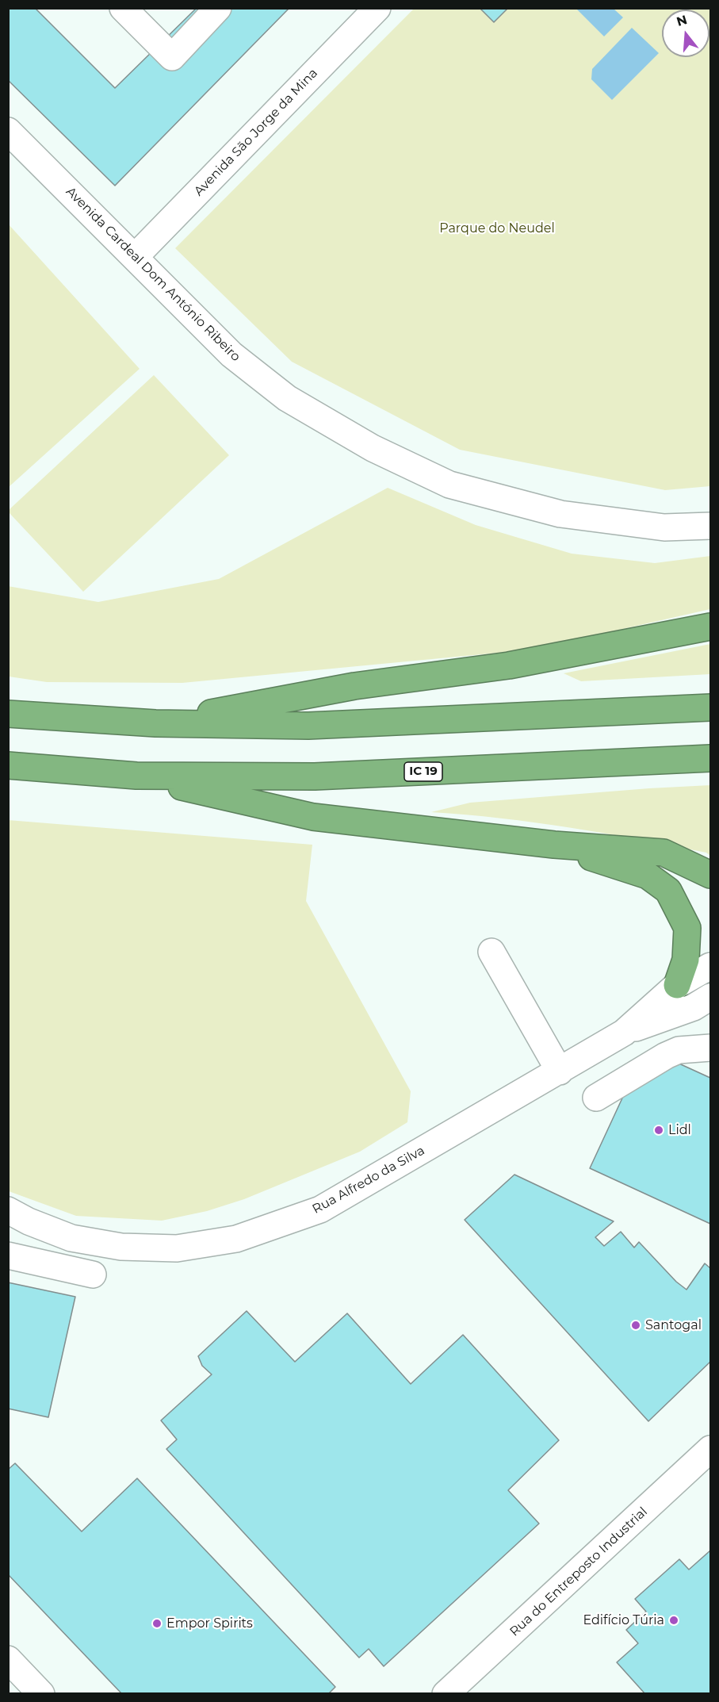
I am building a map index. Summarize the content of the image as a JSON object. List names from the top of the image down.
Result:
{
  "streets": {
    "highway": ["IC 19"],
    "street": [
      "Avenida São Jorge da Mina",
      "Avenida Cardeal Dom António Ribeiro",
      "Rua Alfredo da Silva",
      "Rua do Entreposto Industrial"
    ]
  },
  "crossings": [
    ["Avenida São Jorge da Mina", "Avenida Cardeal Dom António Ribeiro"]
  ],
  "parks": ["Parque do Neudel"],
  "places": [
    "Lidl",
    "Santogal",
    "Edifício Túria",
    "Empor Spirits"
  ],
  "north": "top"
}
